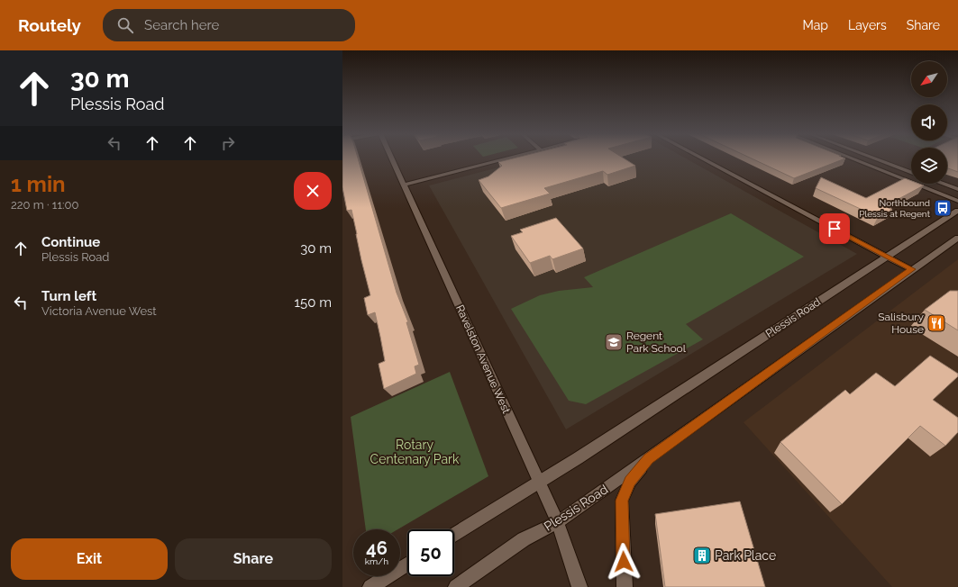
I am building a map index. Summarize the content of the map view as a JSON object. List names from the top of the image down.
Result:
{
  "streets": {
    "main road": ["Plessis Road", "Ravelston Avenue West"]
  },
  "crossings": [
    ["Plessis Road", "Ravelston Avenue West"]
  ],
  "parks": ["Rotary Centenary Park"],
  "places": {
    "bus stop": ["Northbound Plessis at Regent"],
    "restaurant": ["Salisbury House"],
    "school or university": ["Regent Park School"],
    "building": ["Park Place"]
  },
  "north": "bottom left",
  "page": {
    "header": "Routely",
    "search": "Search here",
    "nav": ["Map", "Layers", "Share"],
    "turn": ["30 m", "Plessis Road"],
    "heading": ["1 min", "220 m · 11:00"],
    "list": [
      {
        "name": "Continue",
        "note": "Plessis Road",
        "value": "30 m"
      },
      {
        "name": "Turn left",
        "note": "Victoria Avenue West",
        "value": "150 m"
      }
    ],
    "speed": "46 km/h",
    "limit": "50",
    "buttons": ["Exit", "Share"]
  }
}
